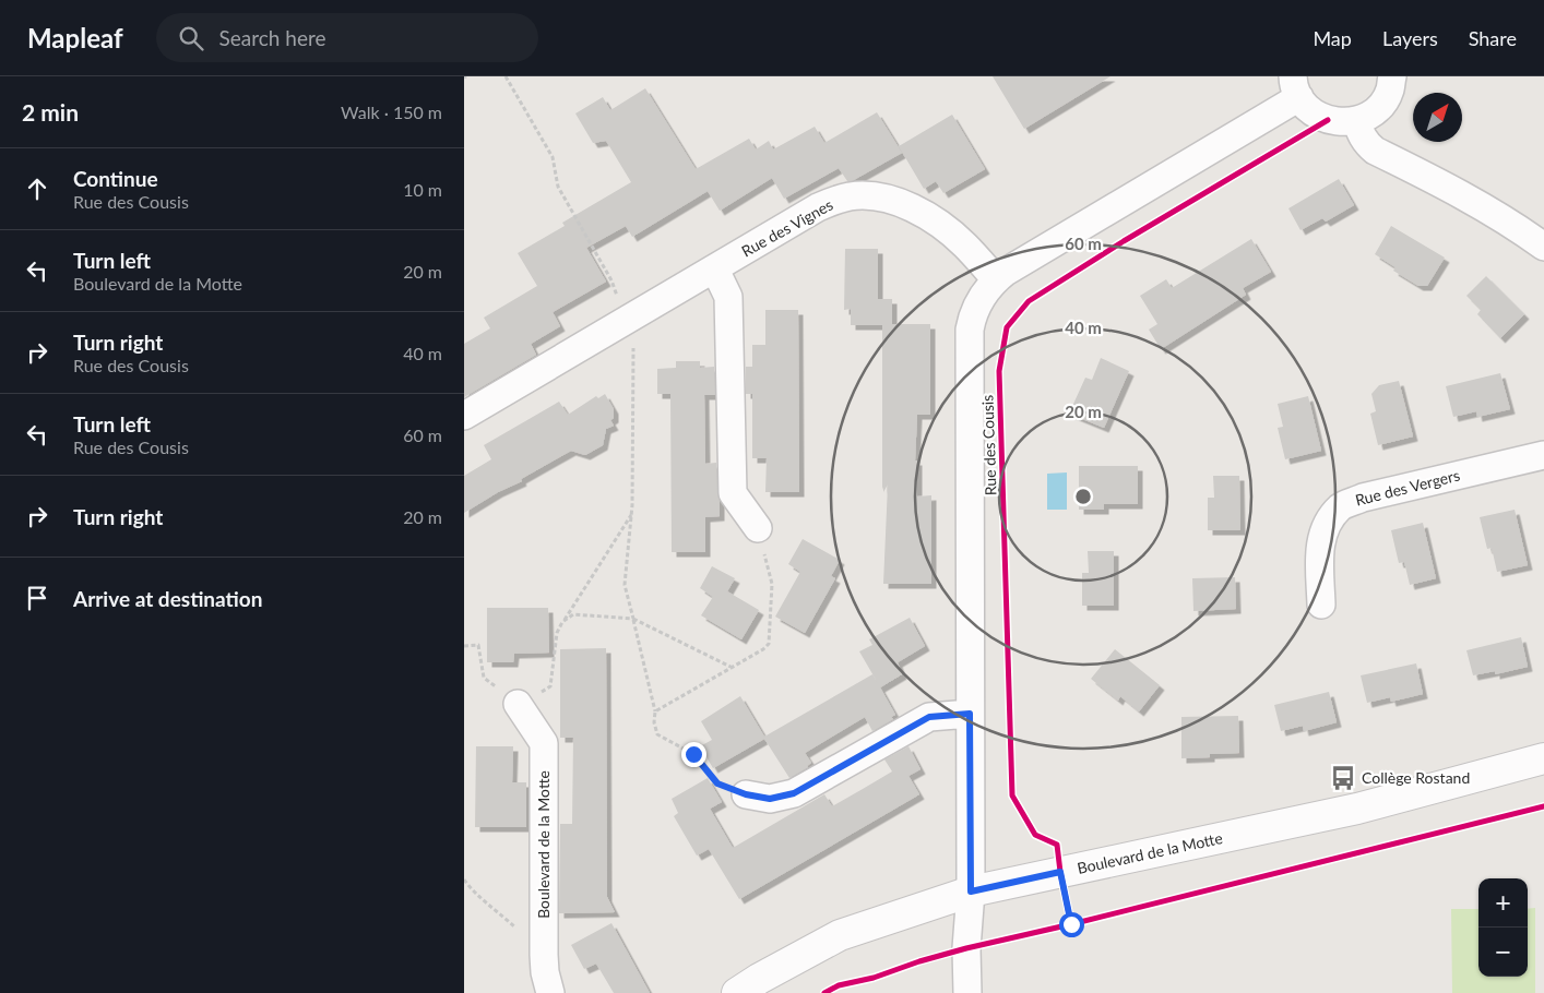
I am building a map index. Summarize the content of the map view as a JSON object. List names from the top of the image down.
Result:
{
  "streets": {
    "street": [
      "Rue des Vignes",
      "Rue des Cousis",
      "Rue des Vergers",
      "Boulevard de la Motte"
    ]
  },
  "crossings": [
    ["Rue des Vignes", "Rue des Cousis"],
    ["Rue des Cousis", "Boulevard de la Motte"]
  ],
  "places": {
    "bus stop": ["Collège Rostand"]
  },
  "north": "top right",
  "page": {
    "header": "Mapleaf",
    "search": "Search here",
    "nav": ["Map", "Layers", "Share"],
    "heading": ["2 min", "Walk · 150 m"],
    "list": [
      ["Continue", "Rue des Cousis", "10 m"],
      ["Turn left", "Boulevard de la Motte", "20 m"],
      ["Turn right", "Rue des Cousis", "40 m"],
      ["Turn left", "Rue des Cousis", "60 m"],
      ["Turn right", "20 m"],
      "Arrive at destination"
    ],
    "map_buttons": ["+", "−"]
  },
  "rings": ["60 m", "40 m", "20 m"]
}
